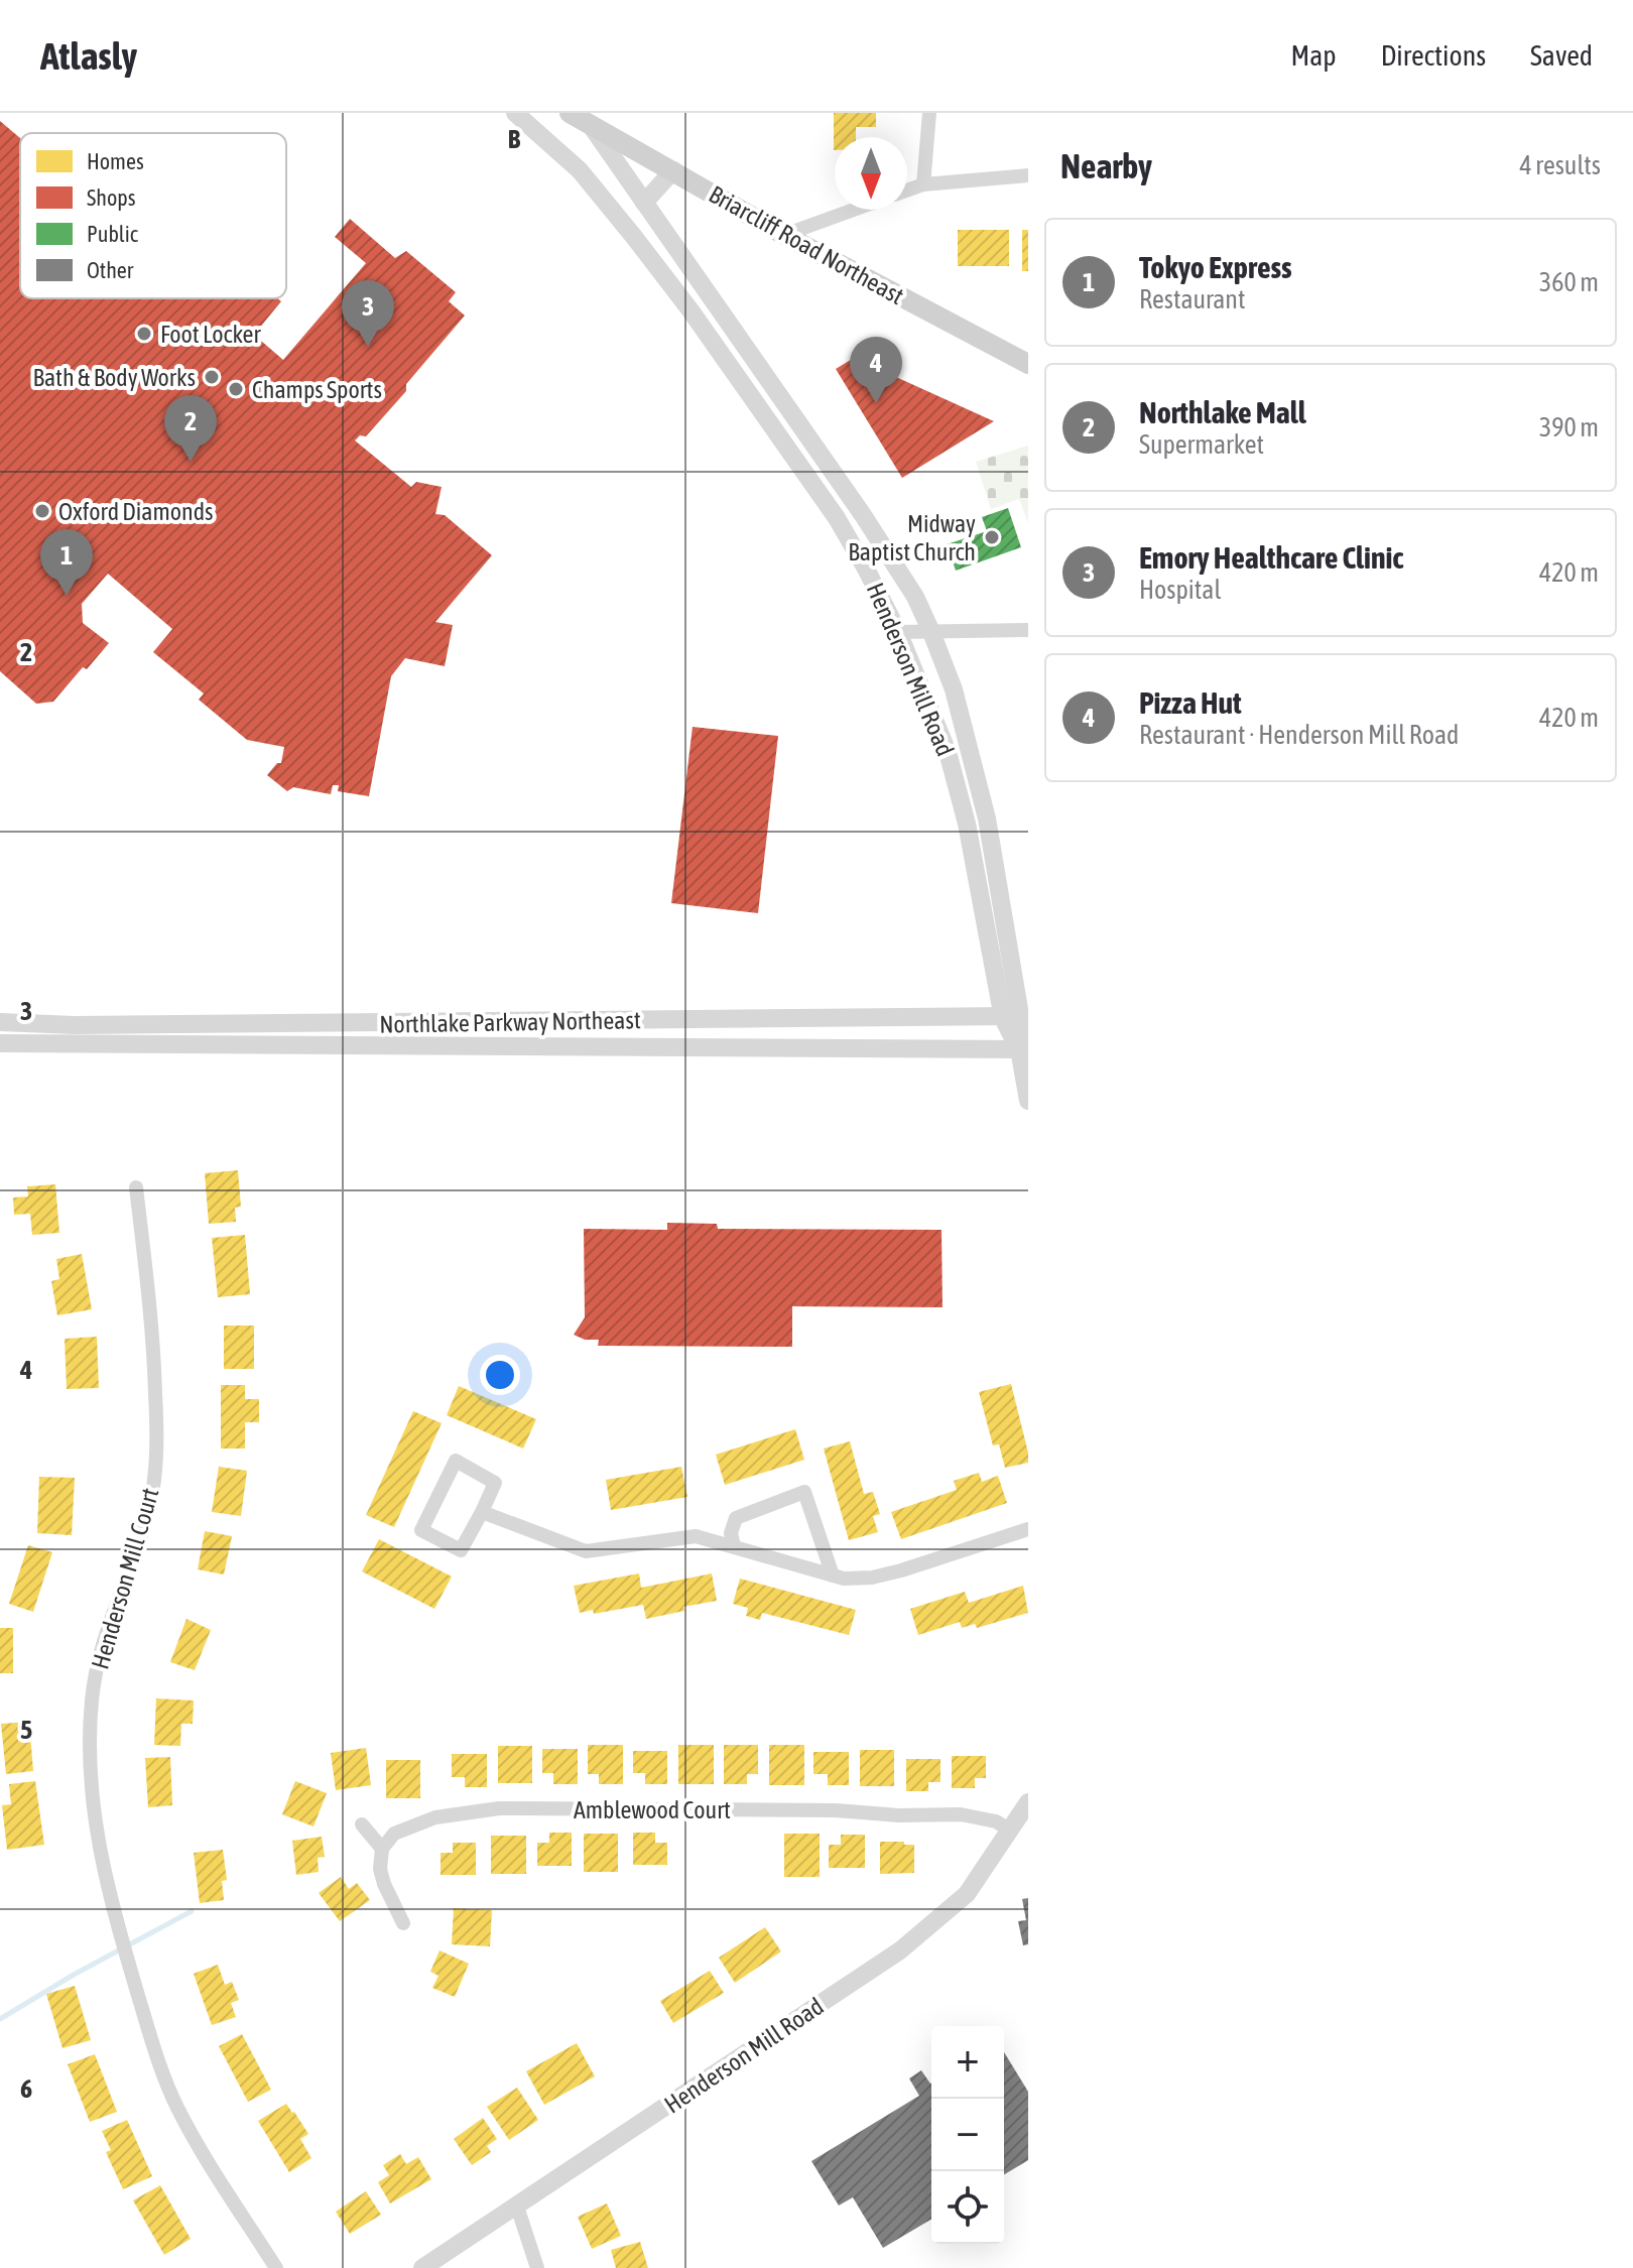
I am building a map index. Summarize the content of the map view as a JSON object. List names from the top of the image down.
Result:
{
  "streets": {
    "main road": ["Briarcliff Road Northeast"],
    "street": [
      "Henderson Mill Road",
      "Northlake Parkway Northeast",
      "Henderson Mill Court",
      "Amblewood Court"
    ]
  },
  "crossings": [
    ["Briarcliff Road Northeast", "Henderson Mill Road"],
    ["Henderson Mill Road", "Northlake Parkway Northeast"],
    ["Henderson Mill Road", "Amblewood Court"]
  ],
  "places": [
    "Foot Locker",
    "Bath & Body Works",
    "Champs Sports",
    "Oxford Diamonds",
    "Midway Baptist Church"
  ],
  "legend": [
    "Homes",
    "Shops",
    "Public",
    "Other"
  ],
  "north": "bottom",
  "page": {
    "header": "Atlasly",
    "nav": ["Map", "Directions", "Saved"],
    "heading": ["Nearby", "4 results"],
    "list": [
      {
        "mark": "1",
        "name": "Tokyo Express",
        "note": "Restaurant",
        "value": "360 m"
      },
      {
        "mark": "2",
        "name": "Northlake Mall",
        "note": "Supermarket",
        "value": "390 m"
      },
      {
        "mark": "3",
        "name": "Emory Healthcare Clinic",
        "note": "Hospital",
        "value": "420 m"
      },
      {
        "mark": "4",
        "name": "Pizza Hut",
        "note": "Restaurant · Henderson Mill Road",
        "value": "420 m"
      }
    ],
    "pins": [
      "3",
      "4",
      "2",
      "1"
    ],
    "map_buttons": ["+", "−"]
  },
  "grid": {
    "columns": ["B"],
    "rows": [
      "2",
      "3",
      "4",
      "5",
      "6"
    ]
  }
}
